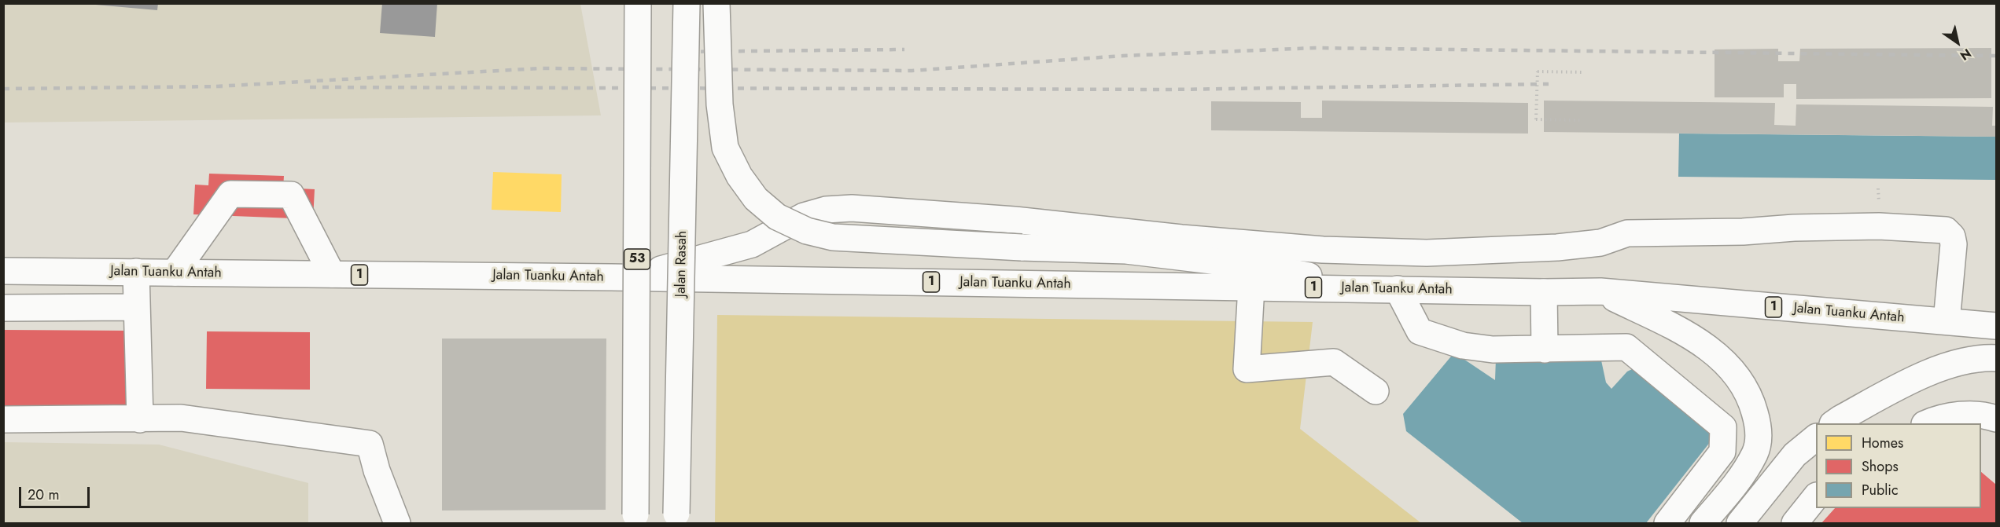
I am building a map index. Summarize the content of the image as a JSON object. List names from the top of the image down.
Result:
{
  "streets": {
    "main road": [
      "53",
      "Jalan Rasah",
      "Jalan Tuanku Antah",
      "1"
    ]
  },
  "crossings": [
    ["Jalan Tuanku Antah", "1"]
  ],
  "legend": ["Homes", "Shops", "Public"],
  "scale_bar": "20 m",
  "north": "bottom right"
}
